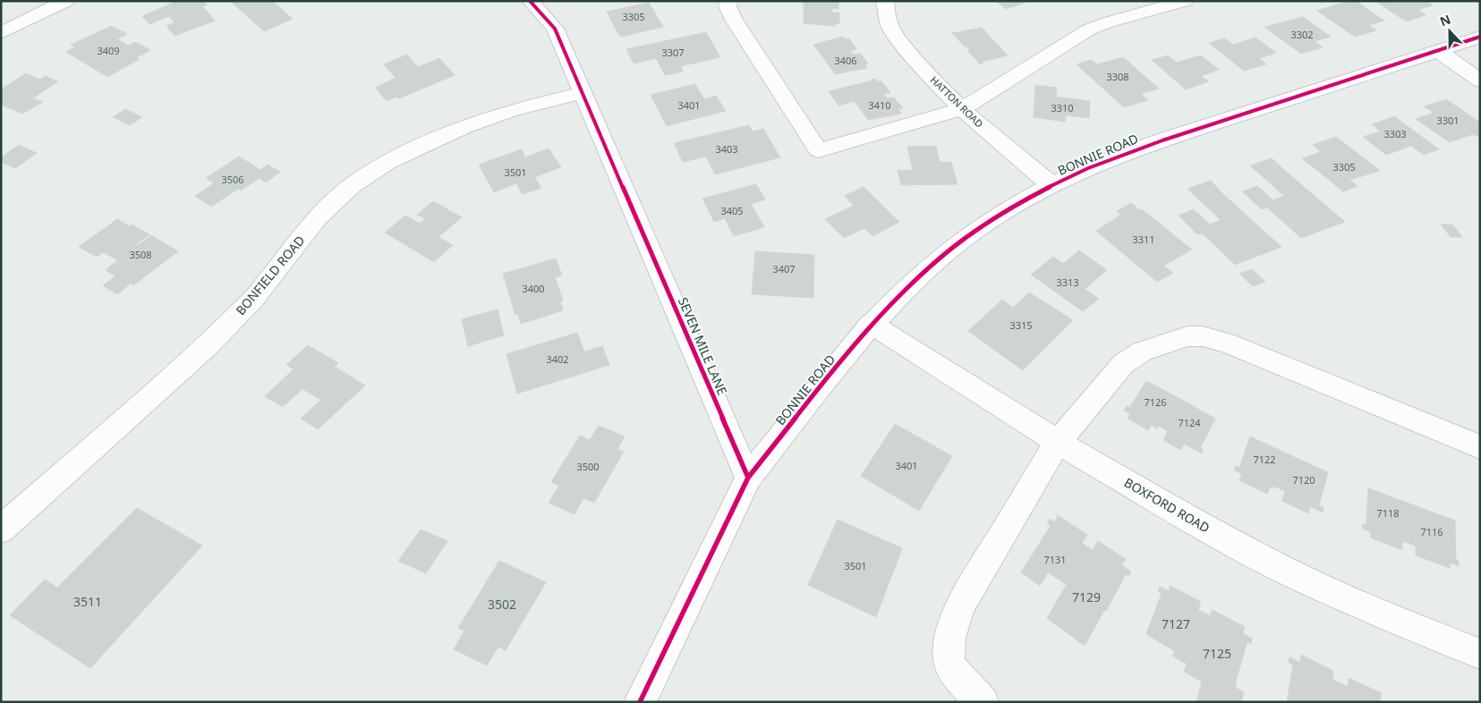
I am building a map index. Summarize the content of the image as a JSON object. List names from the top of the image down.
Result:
{
  "streets": {
    "street": [
      "HATTON ROAD",
      "BONNIE ROAD",
      "BONFIELD ROAD",
      "SEVEN MILE LANE",
      "BOXFORD ROAD"
    ]
  },
  "crossings": [
    ["HATTON ROAD", "BONNIE ROAD"],
    ["BONNIE ROAD", "SEVEN MILE LANE"],
    ["BONNIE ROAD", "BOXFORD ROAD"],
    ["BONFIELD ROAD", "SEVEN MILE LANE"]
  ],
  "house_numbers": [
    "3305",
    "3302",
    "3409",
    "3307",
    "3406",
    "3308",
    "3401",
    "3410",
    "3310",
    "3301",
    "3303",
    "3403",
    "3305",
    "3501",
    "3506",
    "3405",
    "3311",
    "3508",
    "3407",
    "3313",
    "3400",
    "3315",
    "3402",
    "7126",
    "7124",
    "7122",
    "3401",
    "3500",
    "7120",
    "7118",
    "7116",
    "7131",
    "3501",
    "7129",
    "3511",
    "3502",
    "7127",
    "7125"
  ],
  "north": "top"
}
